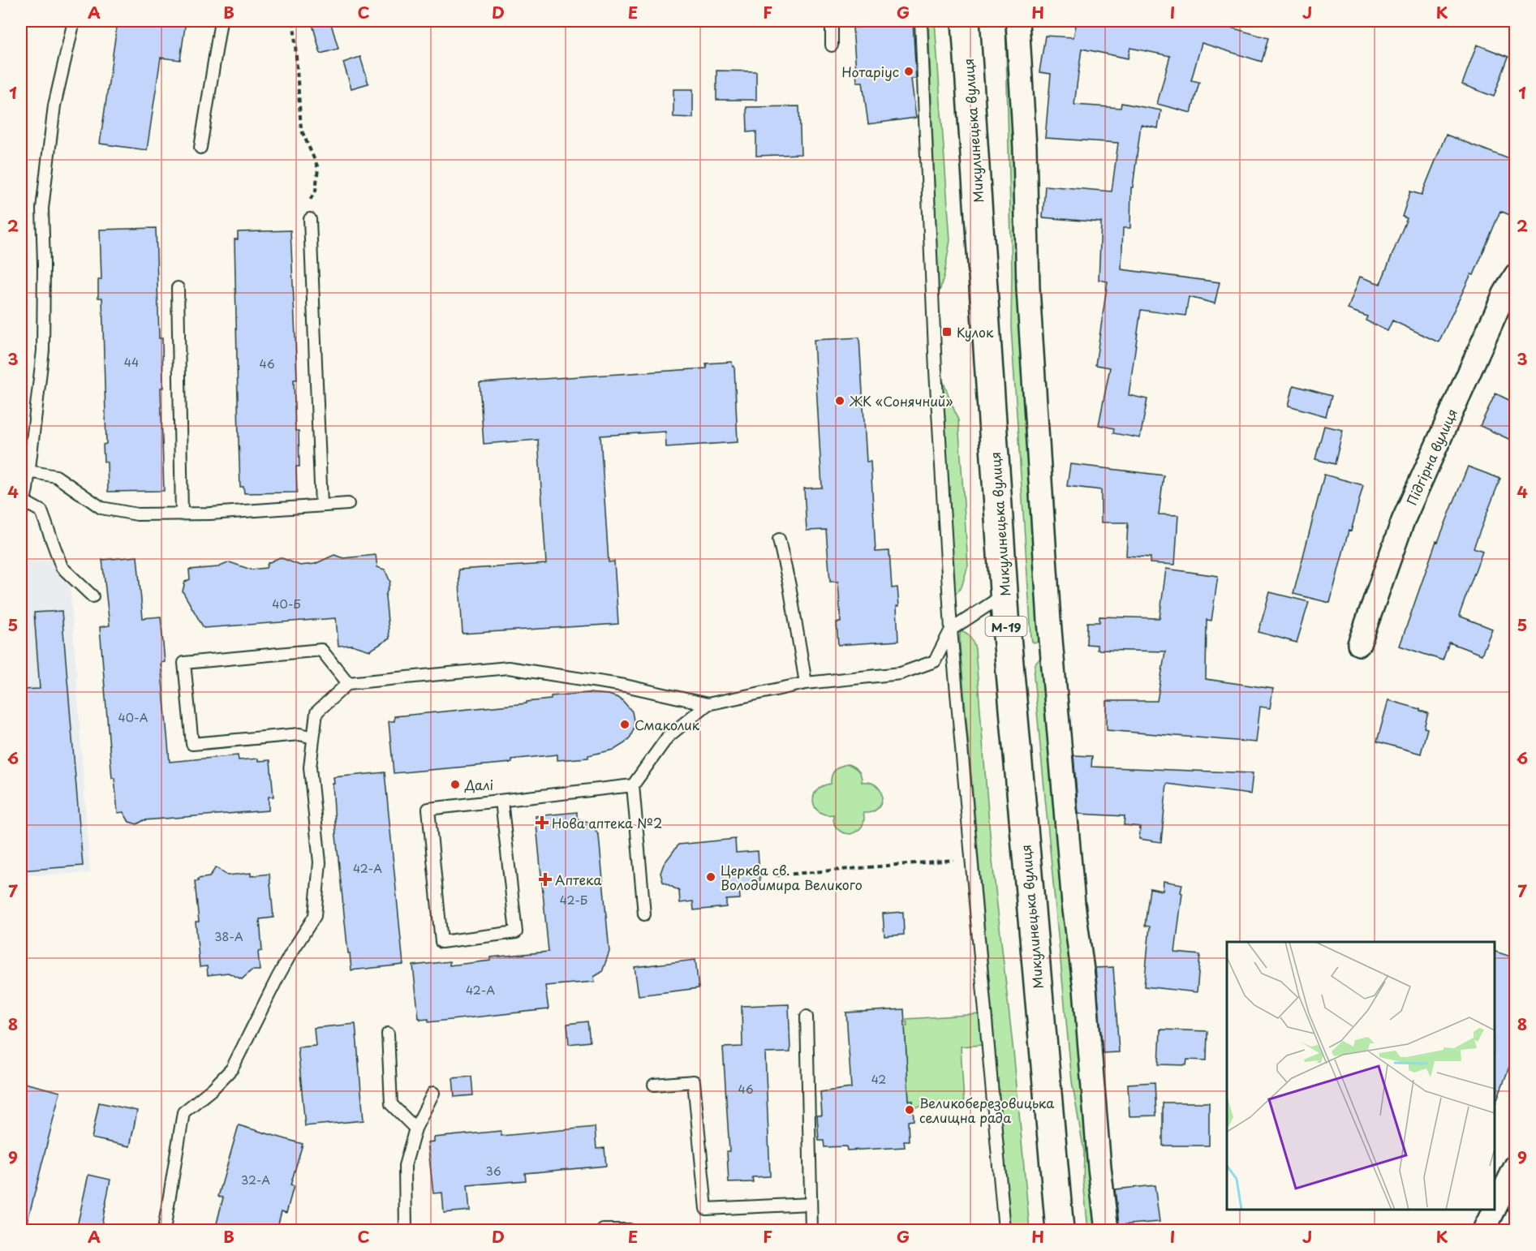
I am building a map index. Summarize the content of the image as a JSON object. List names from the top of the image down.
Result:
{
  "streets": {
    "highway": ["Микулинецька вулиця", "М-19"],
    "street": ["Підгірна вулиця"]
  },
  "places": {
    "other": [
      "Нотаріус",
      "ЖК «Сонячний»",
      "Смаколик",
      "Далі",
      "Церква св. Володимира Великого",
      "Великоберезовицька селищна рада"
    ],
    "transit": ["Кулок"],
    "health": ["Нова аптека №2", "Аптека"]
  },
  "house_numbers": [
    "44",
    "46",
    "40-Б",
    "40-А",
    "42-А",
    "42-Б",
    "38-А",
    "42-А",
    "42",
    "46",
    "36",
    "32-А"
  ],
  "grid": {
    "columns": [
      "A",
      "B",
      "C",
      "D",
      "E",
      "F",
      "G",
      "H",
      "I",
      "J",
      "K"
    ],
    "rows": [
      "1",
      "2",
      "3",
      "4",
      "5",
      "6",
      "7",
      "8",
      "9"
    ]
  }
}
